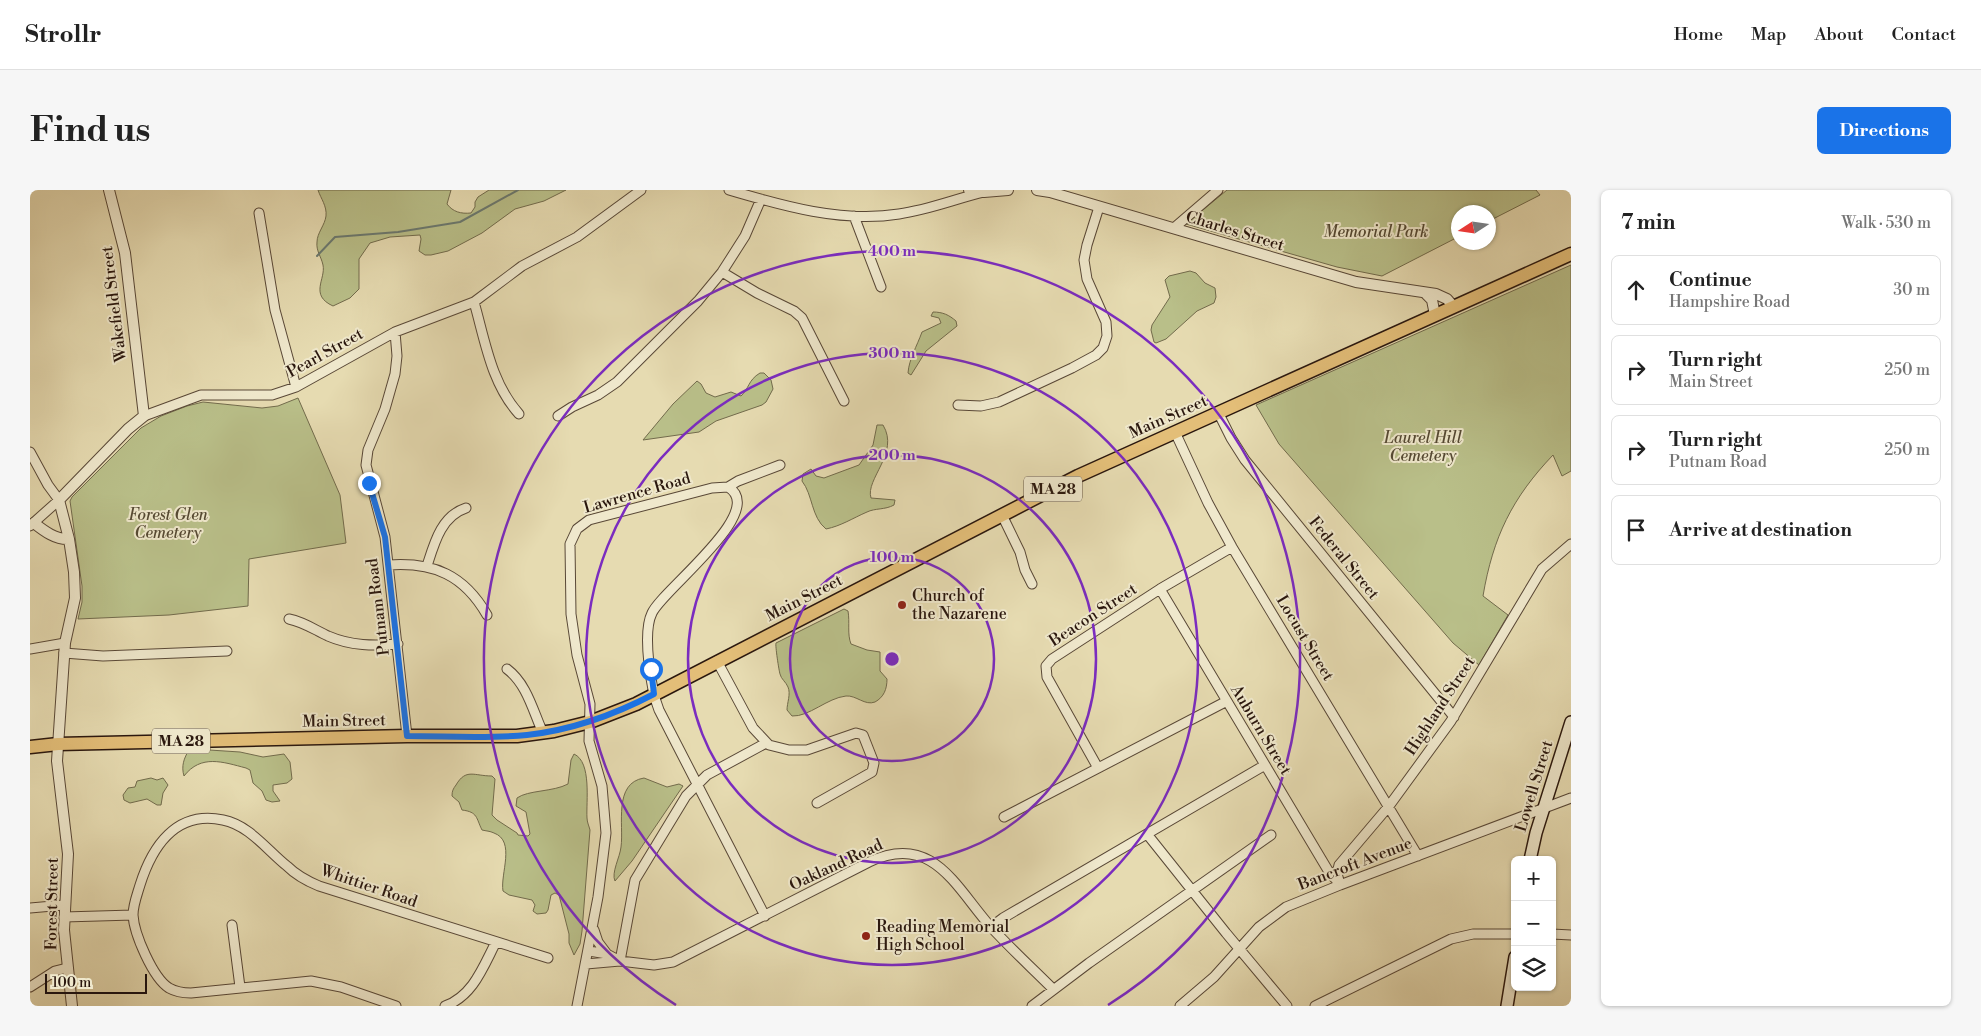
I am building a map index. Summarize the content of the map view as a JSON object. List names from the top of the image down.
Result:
{
  "streets": {
    "main road": ["Main Street", "MA 28", "Lowell Street"],
    "street": [
      "Charles Street",
      "Wakefield Street",
      "Pearl Street",
      "Lawrence Road",
      "Federal Street",
      "Putnam Road",
      "Beacon Street",
      "Locust Street",
      "Highland Street",
      "Auburn Street",
      "Bancroft Avenue",
      "Oakland Road",
      "Whittier Road",
      "Forest Street"
    ]
  },
  "crossings": [
    ["Charles Street", "Main Street"],
    ["Wakefield Street", "Pearl Street"],
    ["Pearl Street", "Putnam Road"],
    ["Pearl Street", "Forest Street"],
    ["Main Street", "Lawrence Road"],
    ["Main Street", "Federal Street"],
    ["Main Street", "Putnam Road"],
    ["Main Street", "Locust Street"],
    ["Main Street", "Forest Street"],
    ["Lawrence Road", "Oakland Road"],
    ["Federal Street", "Highland Street"],
    ["Beacon Street", "Locust Street"],
    ["Beacon Street", "Auburn Street"],
    ["Locust Street", "Highland Street"],
    ["Locust Street", "Bancroft Avenue"],
    ["Highland Street", "Auburn Street"],
    ["Highland Street", "Bancroft Avenue"],
    ["Auburn Street", "Bancroft Avenue"],
    ["Lowell Street", "Bancroft Avenue"]
  ],
  "parks": ["Memorial Park", "Laurel Hill Cemetery", "Forest Glen Cemetery"],
  "places": ["Church of the Nazarene", "Reading Memorial High School"],
  "scale_bar": "100 m",
  "north": "left",
  "page": {
    "header": "Strollr",
    "nav": [
      "Home",
      "Map",
      "About",
      "Contact"
    ],
    "buttons": "Directions",
    "title": "Find us",
    "heading": ["7 min", "Walk · 530 m"],
    "list": [
      ["Continue", "Hampshire Road", "30 m"],
      ["Turn right", "Main Street", "250 m"],
      ["Turn right", "Putnam Road", "250 m"],
      "Arrive at destination"
    ],
    "map_buttons": ["+", "−"],
    "scale": "100 m"
  },
  "rings": [
    "400 m",
    "300 m",
    "200 m",
    "100 m"
  ]
}
